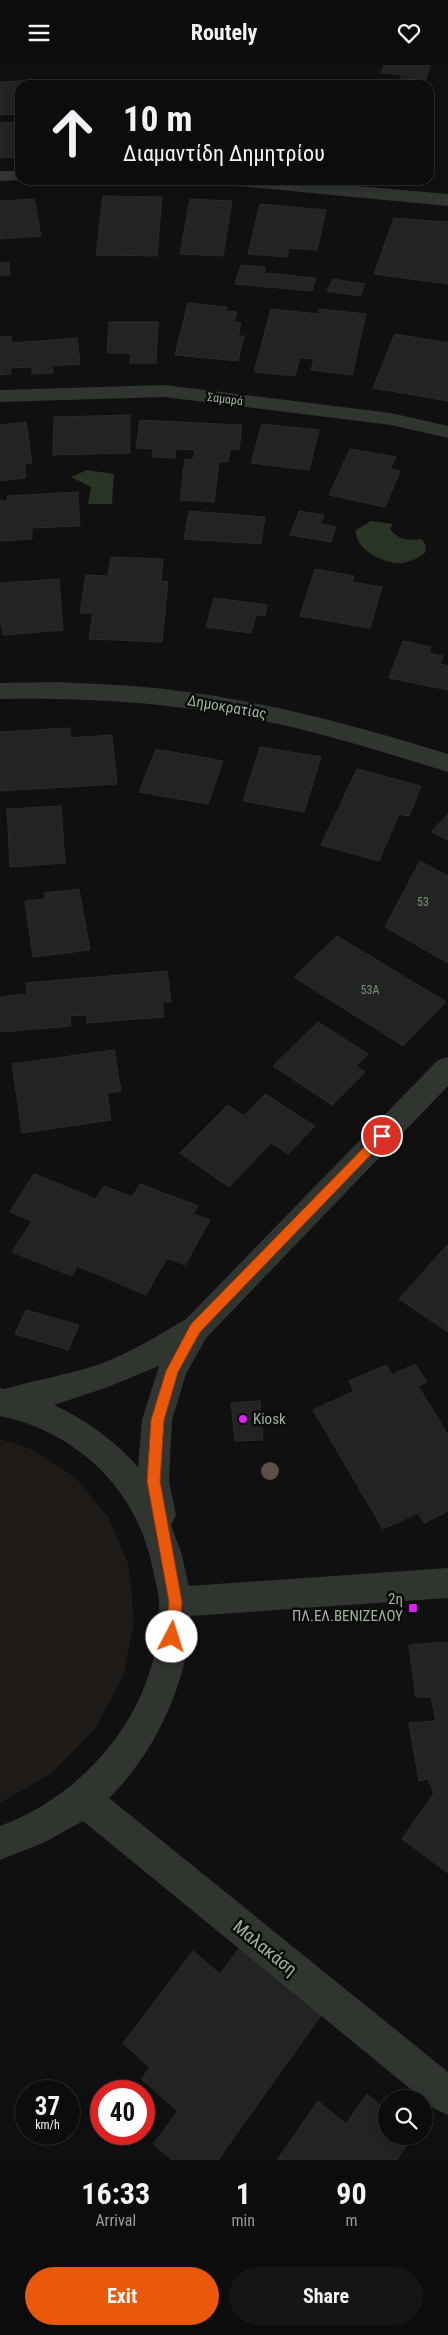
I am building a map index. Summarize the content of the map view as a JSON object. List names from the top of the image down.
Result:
{
  "streets": {
    "street": ["Σαμαρά", "Δημοκρατίας", "Μαλακάση"]
  },
  "places": {
    "other": ["Kiosk"],
    "transit": ["2η ΠΛ.ΕΛ.ΒΕΝΙΖΕΛΟΥ"]
  },
  "house_numbers": ["53", "53A"],
  "page": {
    "header": "Routely",
    "turn": ["10 m", "Διαμαντίδη Δημητρίου"],
    "speed": "37 km/h",
    "limit": "40",
    "eta": [
      "16:33",
      "Arrival",
      "1",
      "min",
      "90",
      "m"
    ],
    "buttons": ["Exit", "Share"]
  }
}
